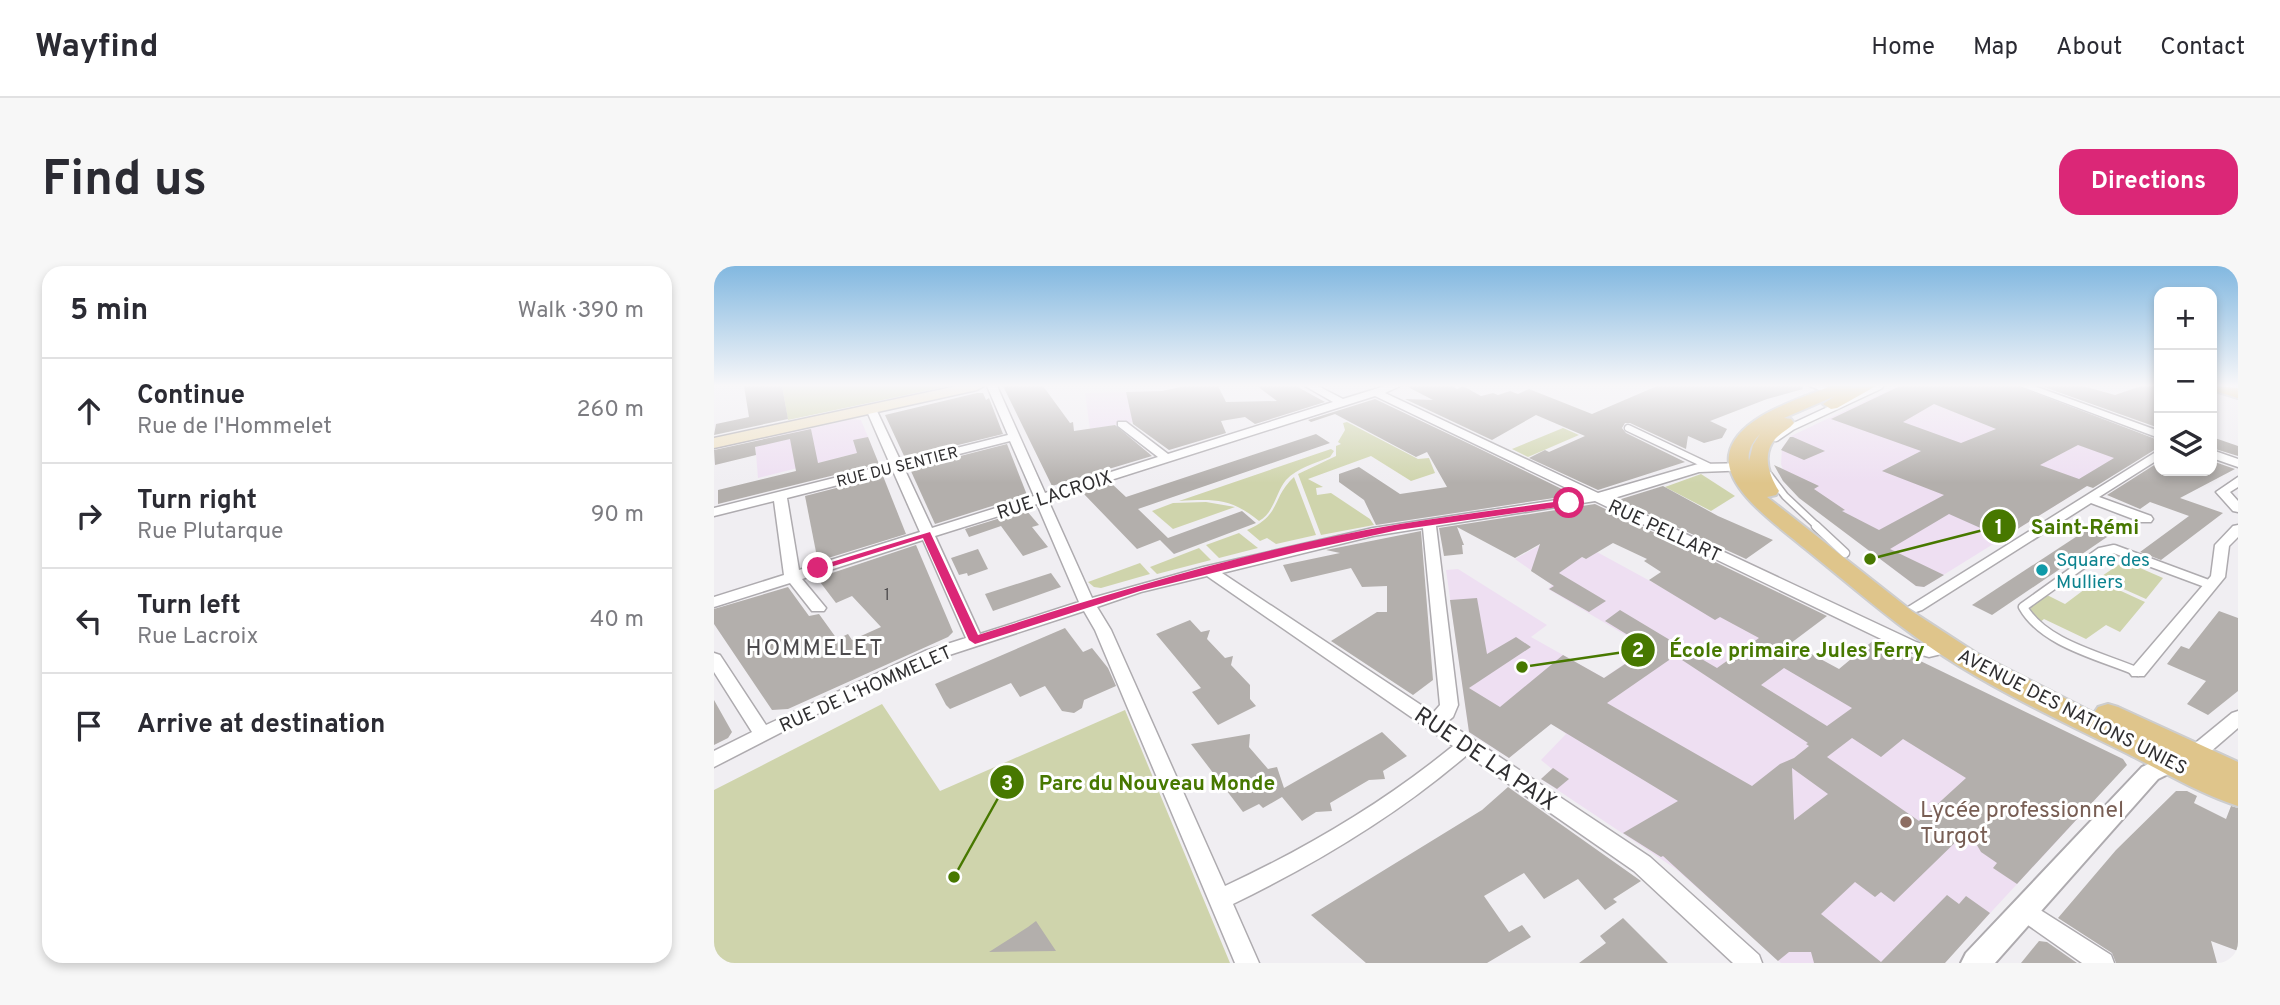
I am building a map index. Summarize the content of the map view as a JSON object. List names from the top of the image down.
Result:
{
  "streets": {
    "main road": ["AVENUE DES NATIONS UNIES"],
    "street": [
      "RUE DU SENTIER",
      "RUE LACROIX",
      "RUE PELLART",
      "RUE DE L'HOMMELET",
      "RUE DE LA PAIX"
    ]
  },
  "crossings": [
    ["RUE PELLART", "RUE DE L'HOMMELET"],
    ["RUE PELLART", "AVENUE DES NATIONS UNIES"],
    ["RUE DE L'HOMMELET", "AVENUE DES NATIONS UNIES"],
    ["RUE DE L'HOMMELET", "RUE DE LA PAIX"]
  ],
  "districts": ["HOMMELET"],
  "places": [
    "Saint-Rémi",
    "Square des Mulliers",
    "École primaire Jules Ferry",
    "Lycée professionnel Turgot",
    "Parc du Nouveau Monde"
  ],
  "house_numbers": ["1"],
  "page": {
    "header": "Wayfind",
    "nav": [
      "Home",
      "Map",
      "About",
      "Contact"
    ],
    "buttons": "Directions",
    "title": "Find us",
    "heading": ["5 min", "Walk · 390 m"],
    "map_buttons": ["+", "−"],
    "list": [
      ["Continue", "Rue de l'Hommelet", "260 m"],
      ["Turn right", "Rue Plutarque", "90 m"],
      ["Turn left", "Rue Lacroix", "40 m"],
      "Arrive at destination"
    ]
  }
}
